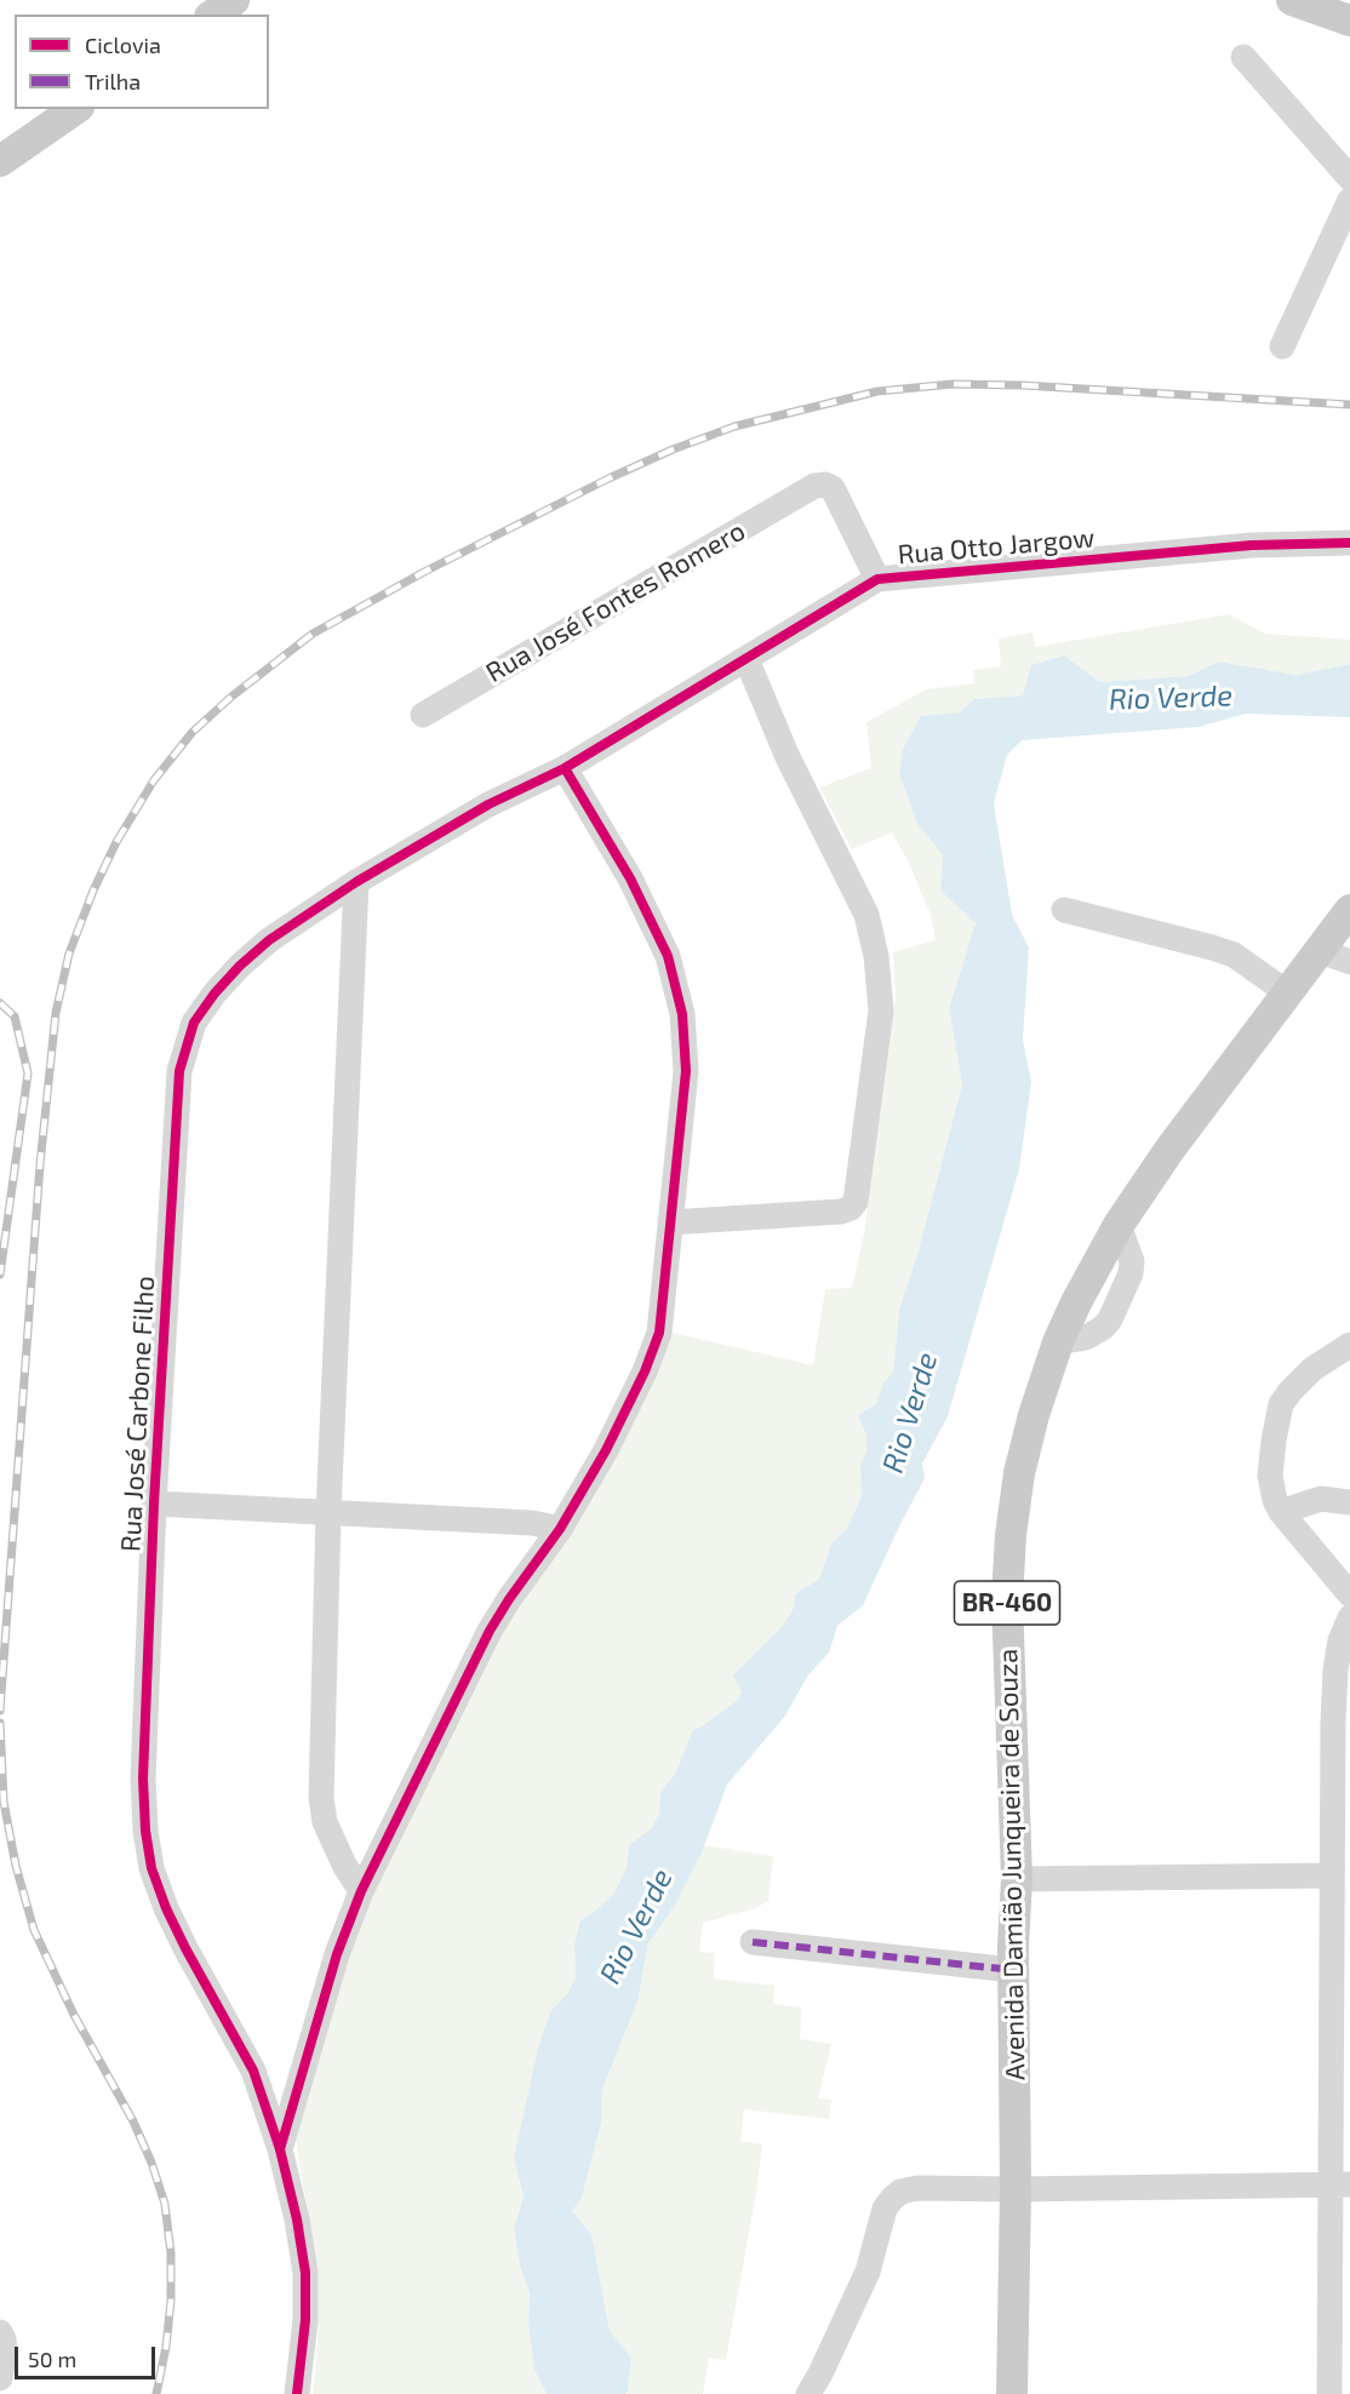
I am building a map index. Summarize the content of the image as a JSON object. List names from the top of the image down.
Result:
{
  "streets": {
    "main road": ["BR-460", "Avenida Damião Junqueira de Souza"],
    "street": ["Rua Otto Jargow", "Rua José Fontes Romero", "Rua José Carbone Filho"]
  },
  "crossings": [
    ["Rua Otto Jargow", "Rua José Fontes Romero"],
    ["Rua Otto Jargow", "Rua José Carbone Filho"]
  ],
  "water": ["Rio Verde"],
  "legend": ["Ciclovia", "Trilha"],
  "scale_bar": "50 m"
}
